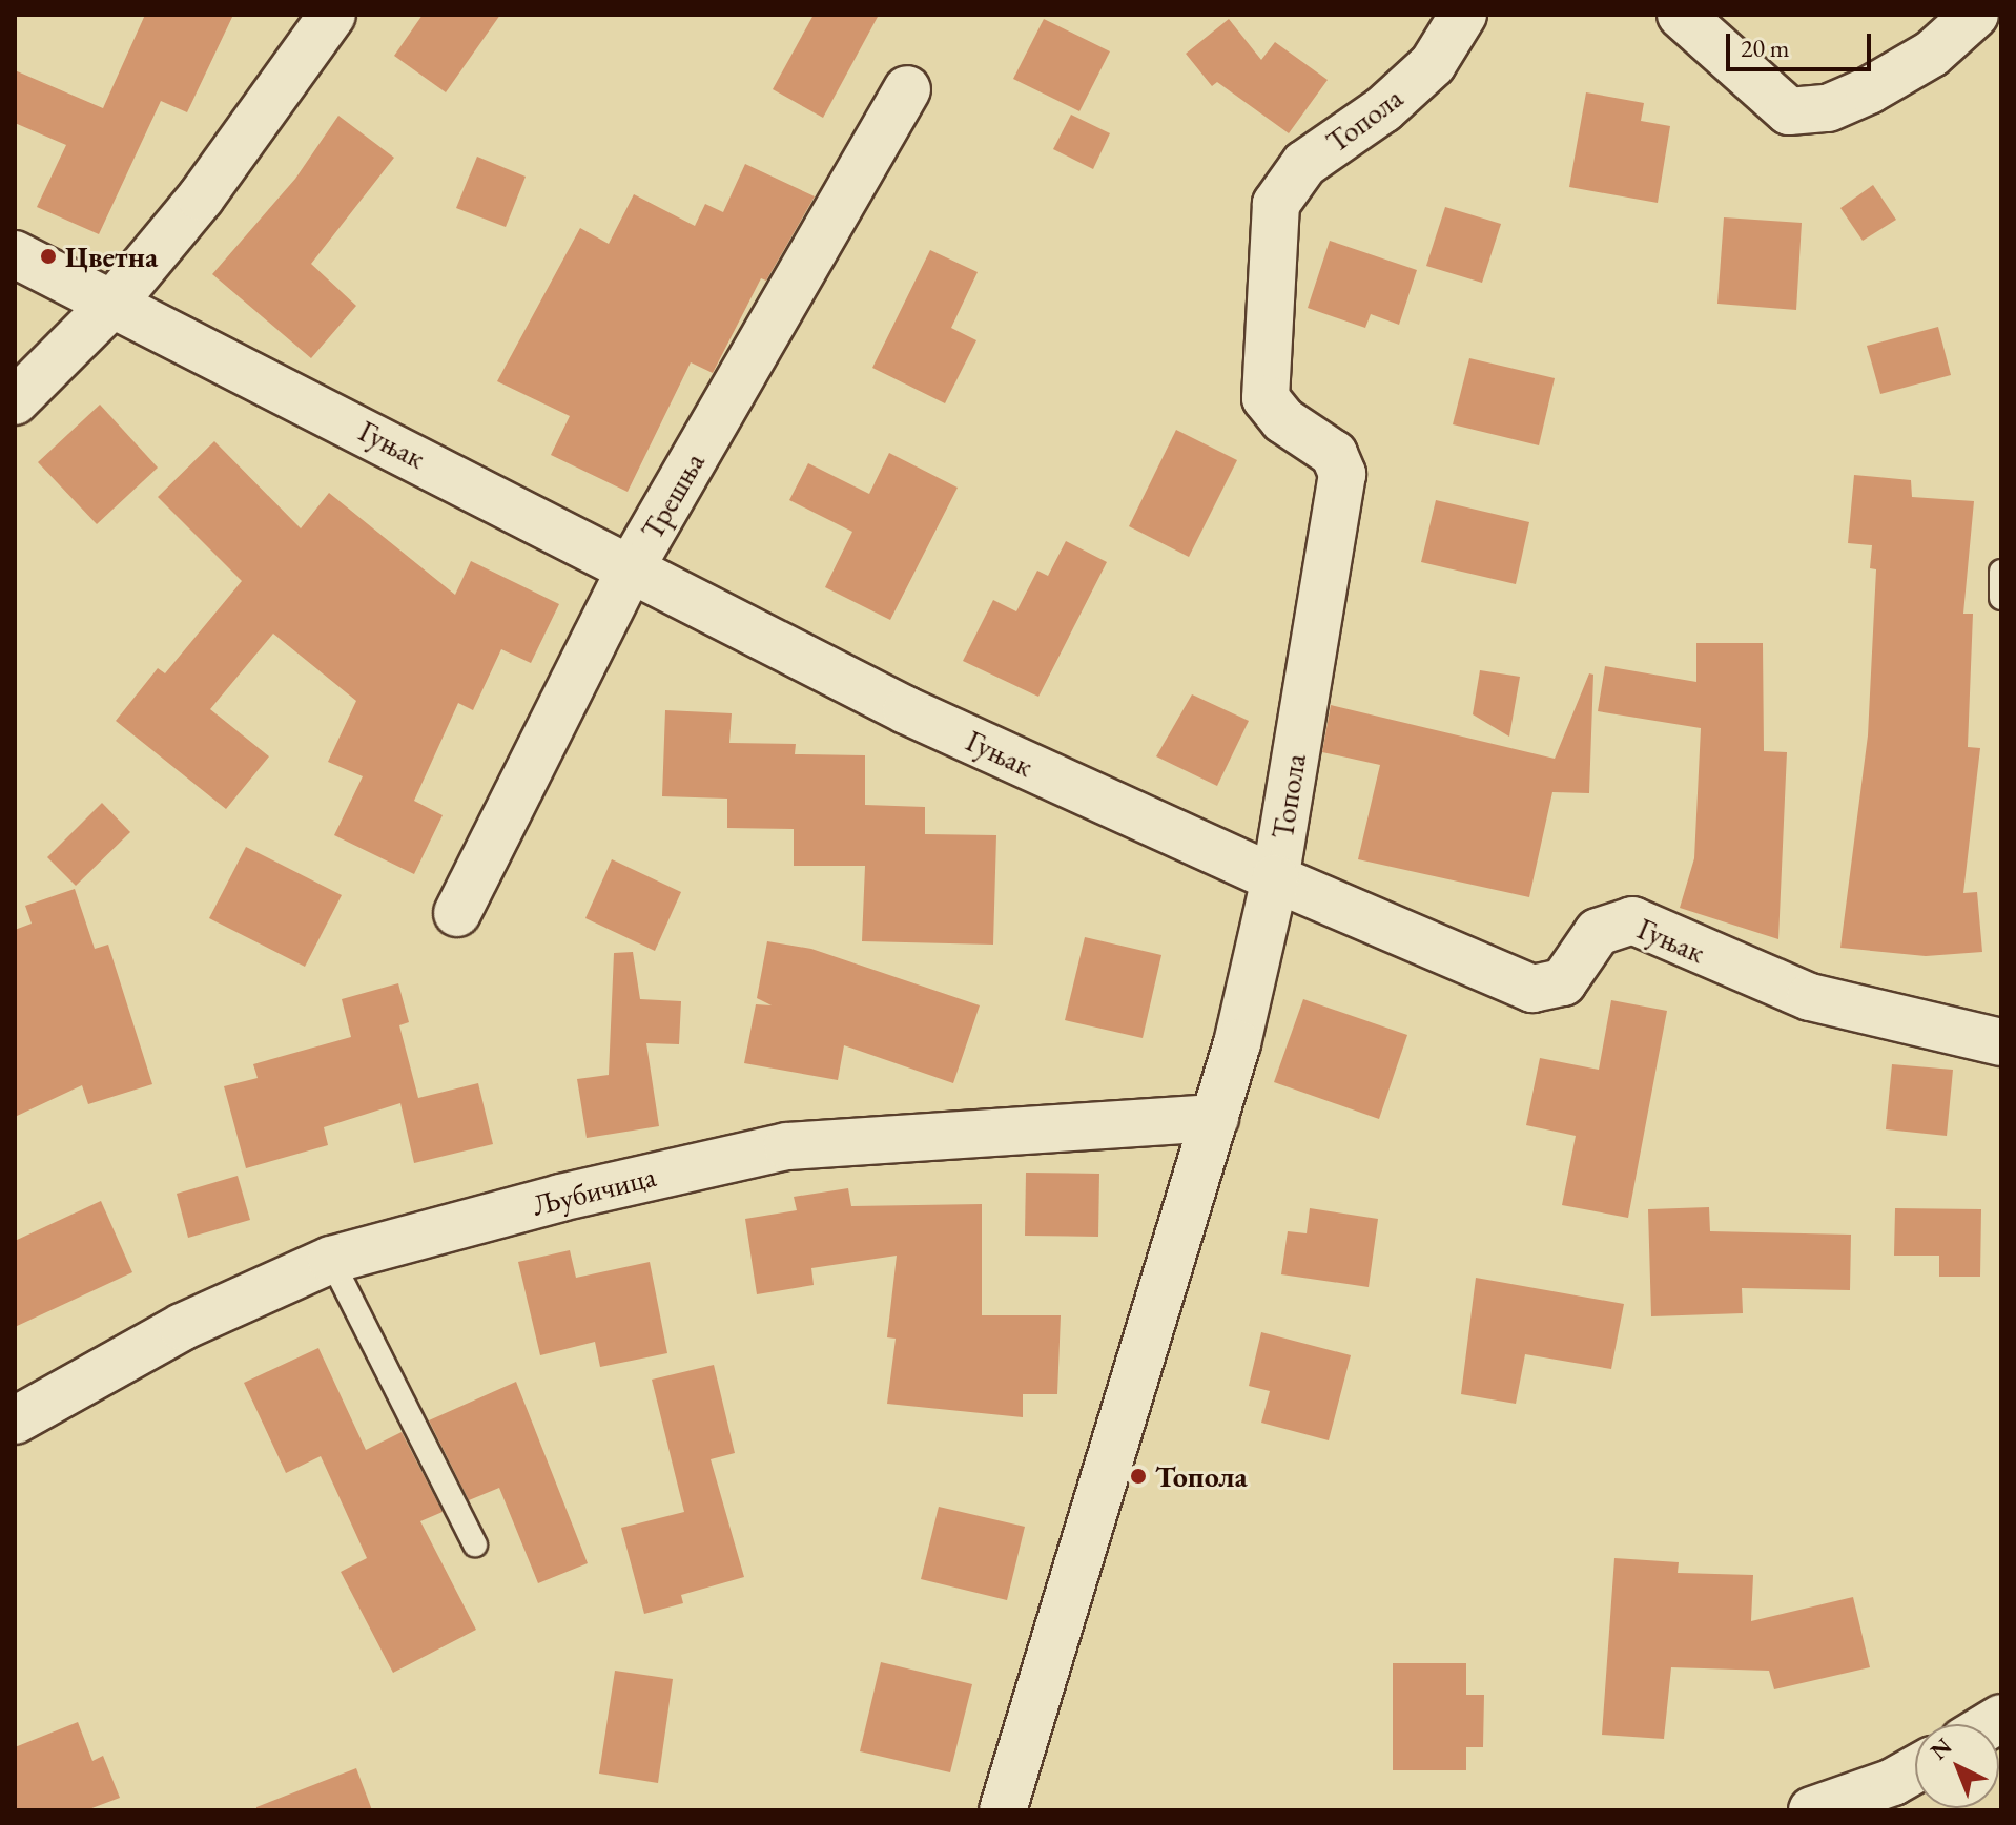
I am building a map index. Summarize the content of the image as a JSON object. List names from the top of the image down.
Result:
{
  "streets": {
    "street": [
      "Топола",
      "Гуњак",
      "Трешња",
      "Љубичица"
    ]
  },
  "crossings": [
    ["Топола", "Гуњак"],
    ["Топола", "Љубичица"],
    ["Гуњак", "Трешња"]
  ],
  "places": ["Цветна", "Топола"],
  "scale_bar": "20 m",
  "north": "top left"
}
